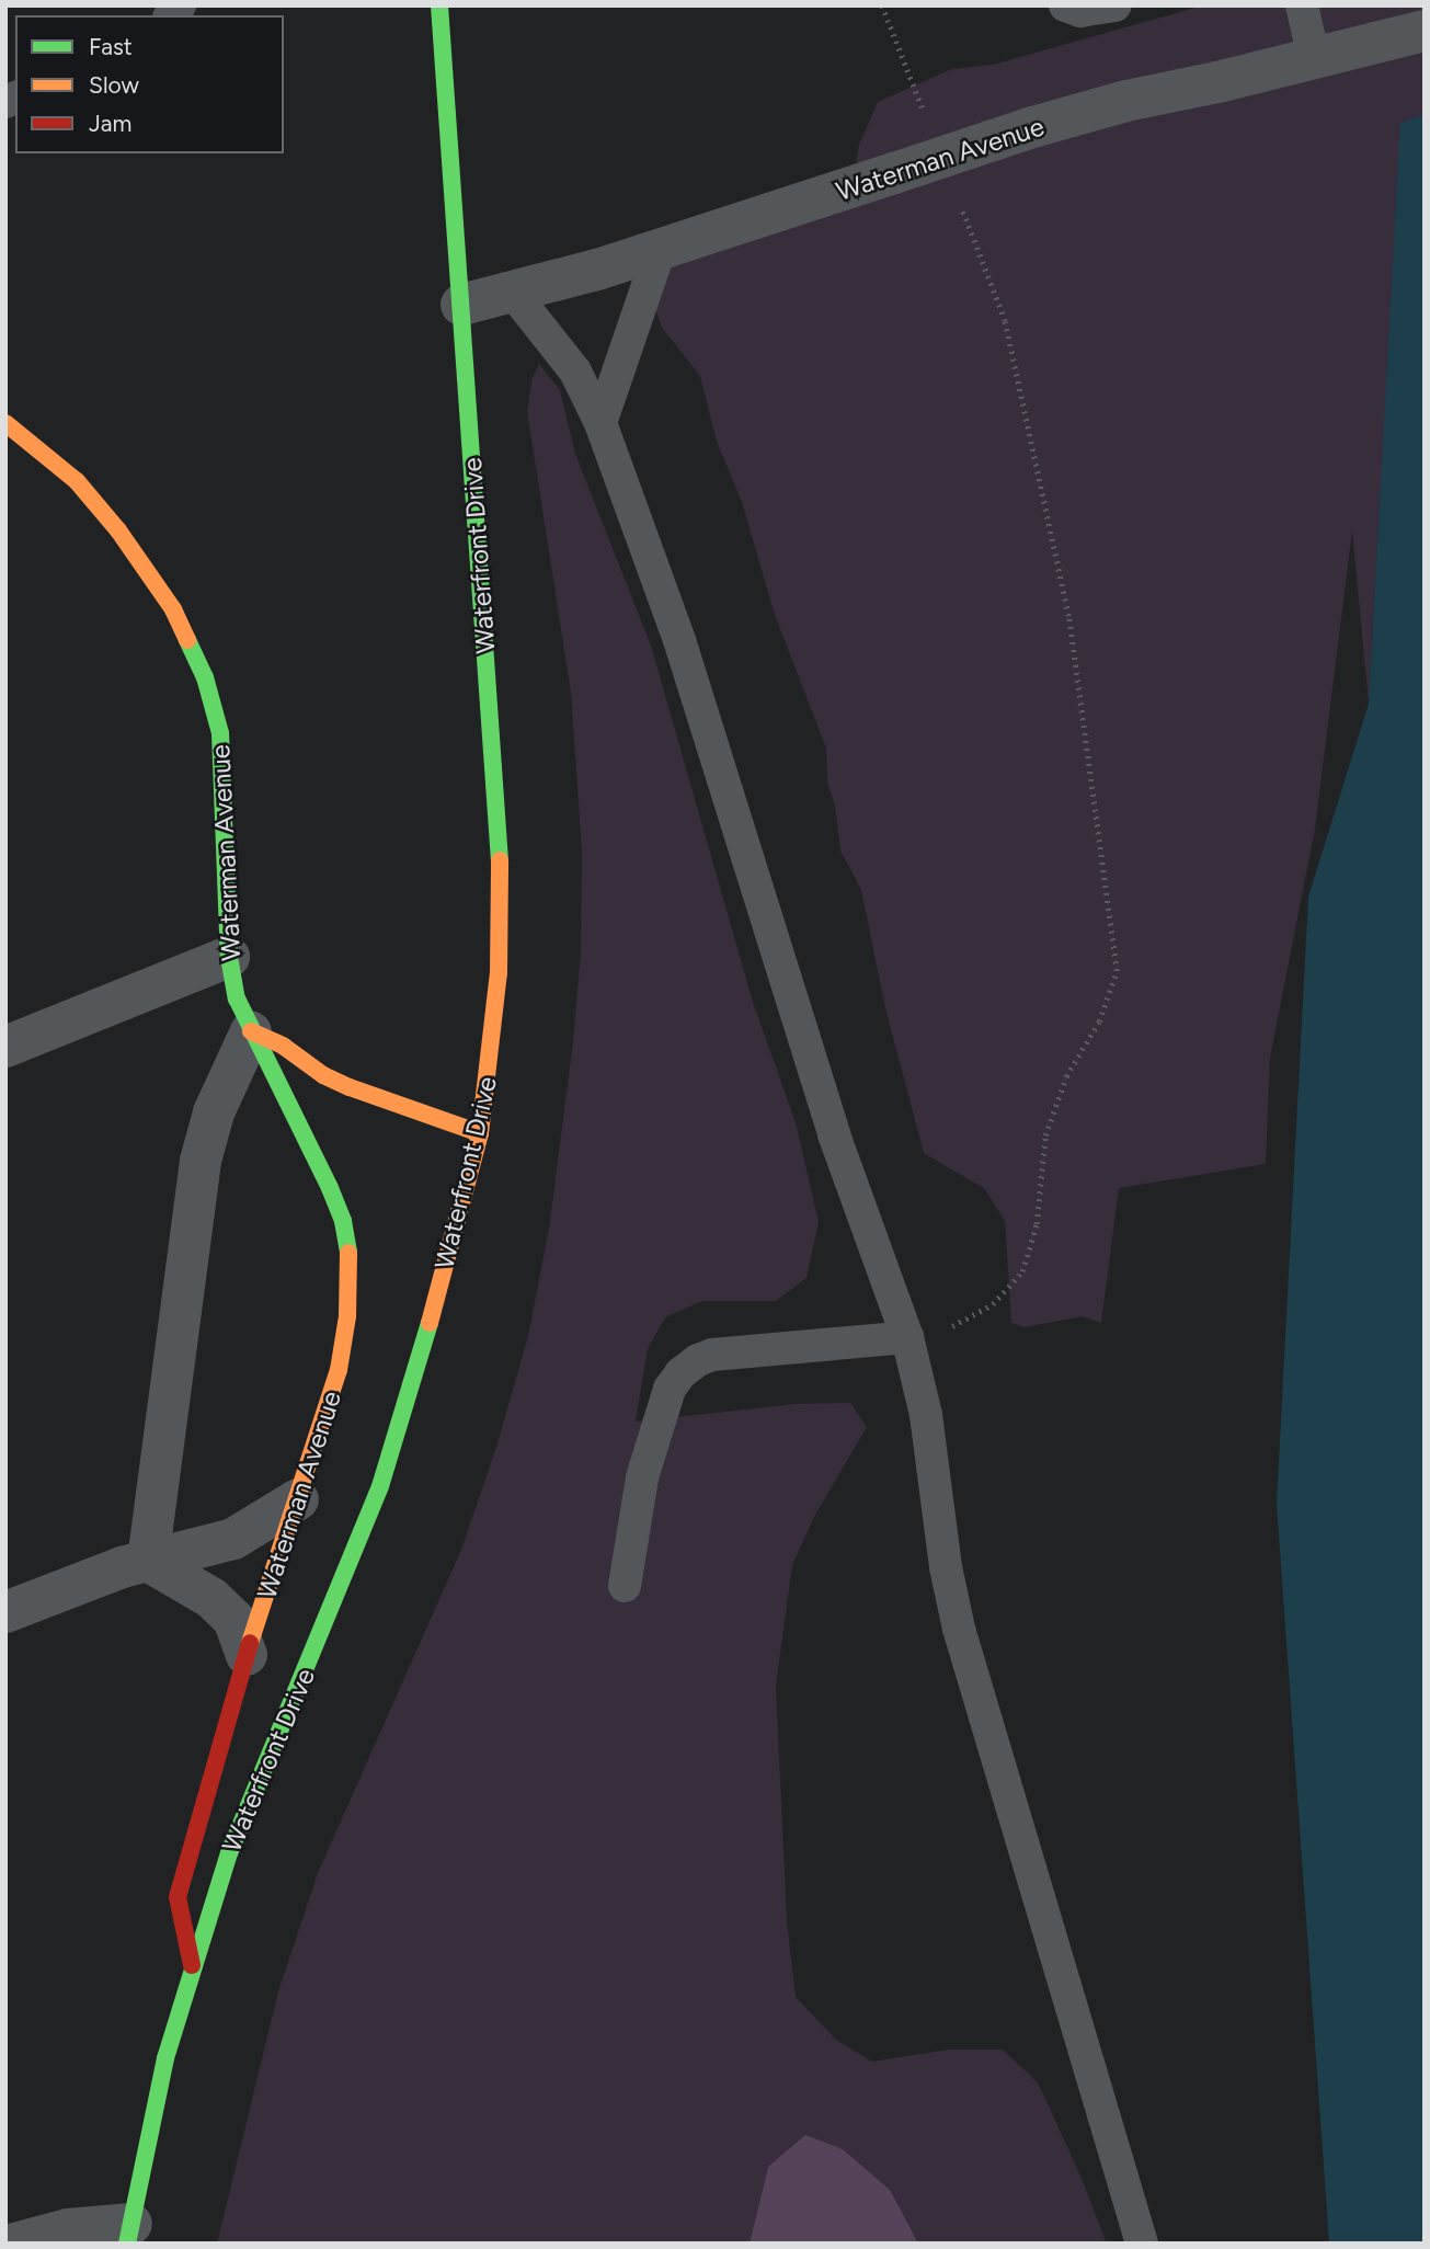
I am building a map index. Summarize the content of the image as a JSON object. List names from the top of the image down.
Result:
{
  "streets": {
    "main road": ["Waterman Avenue", "Waterfront Drive"]
  },
  "crossings": [
    ["Waterman Avenue", "Waterfront Drive"]
  ],
  "legend": ["Fast", "Slow", "Jam"]
}
